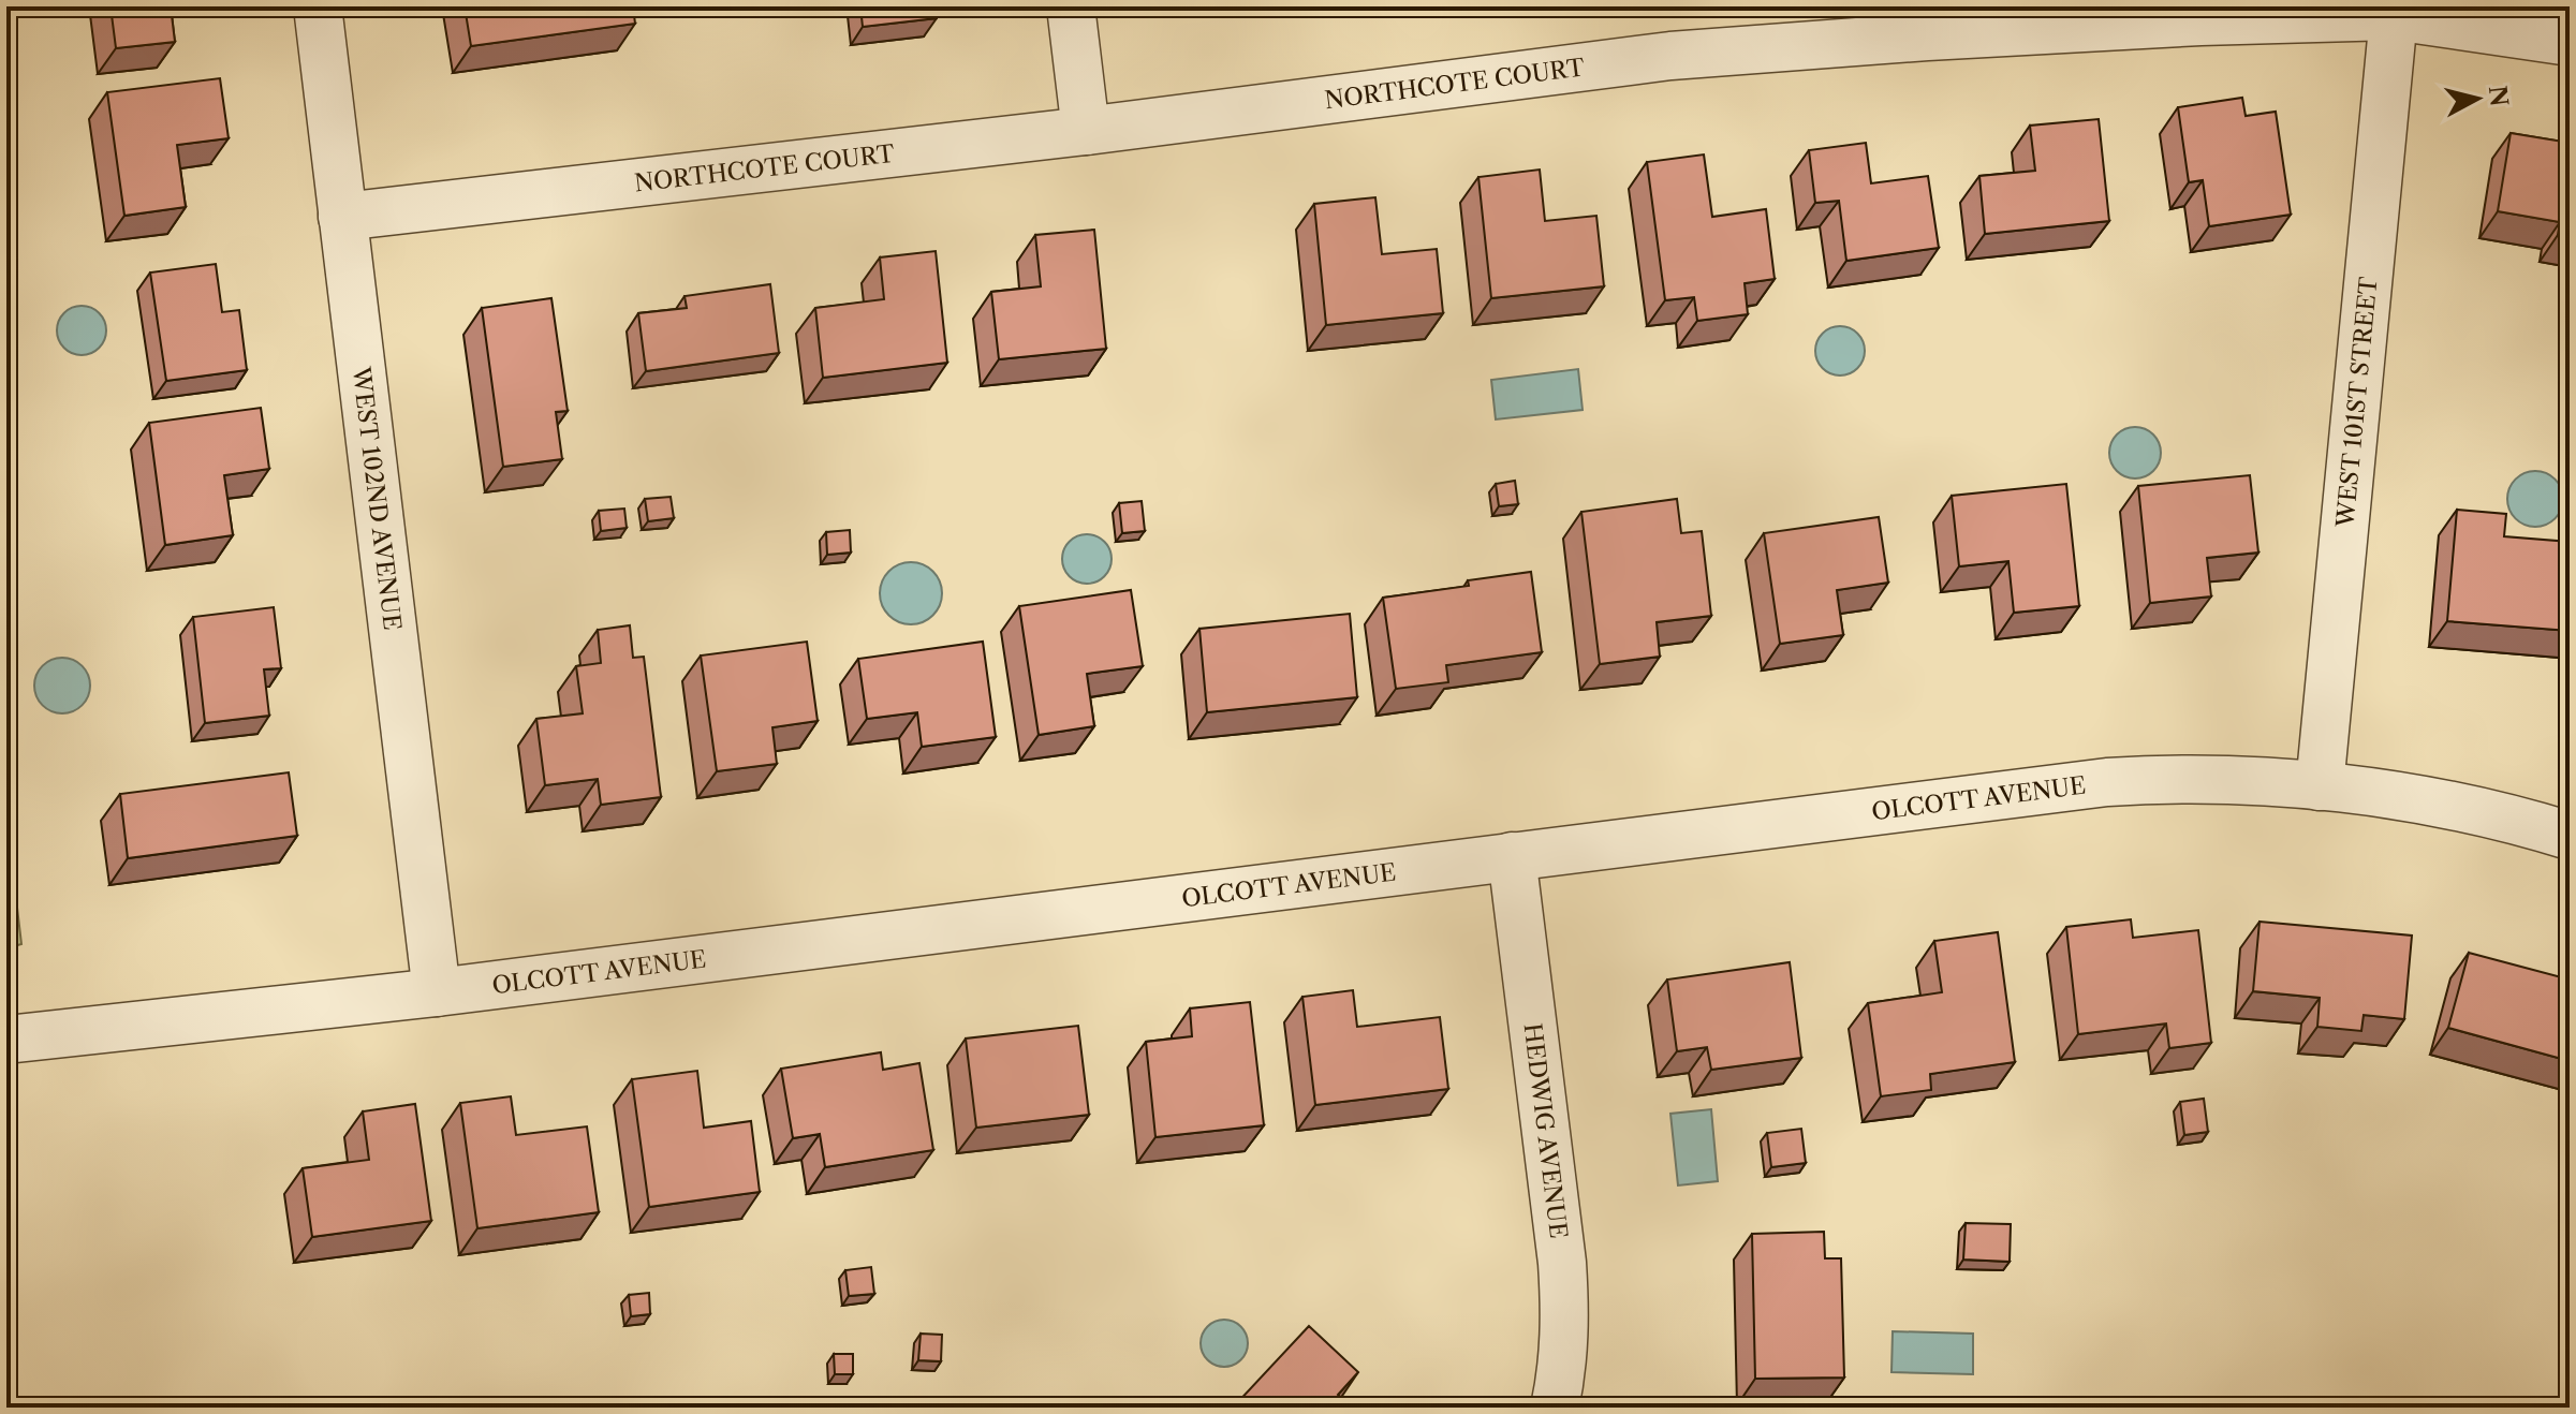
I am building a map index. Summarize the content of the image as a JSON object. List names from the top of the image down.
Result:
{
  "streets": {
    "street": [
      "NORTHCOTE COURT",
      "WEST 101ST STREET",
      "WEST 102ND AVENUE",
      "OLCOTT AVENUE",
      "HEDWIG AVENUE"
    ]
  },
  "crossings": [
    ["NORTHCOTE COURT", "WEST 101ST STREET"],
    ["NORTHCOTE COURT", "WEST 102ND AVENUE"],
    ["WEST 101ST STREET", "OLCOTT AVENUE"],
    ["WEST 102ND AVENUE", "OLCOTT AVENUE"],
    ["OLCOTT AVENUE", "HEDWIG AVENUE"]
  ],
  "north": "right"
}
